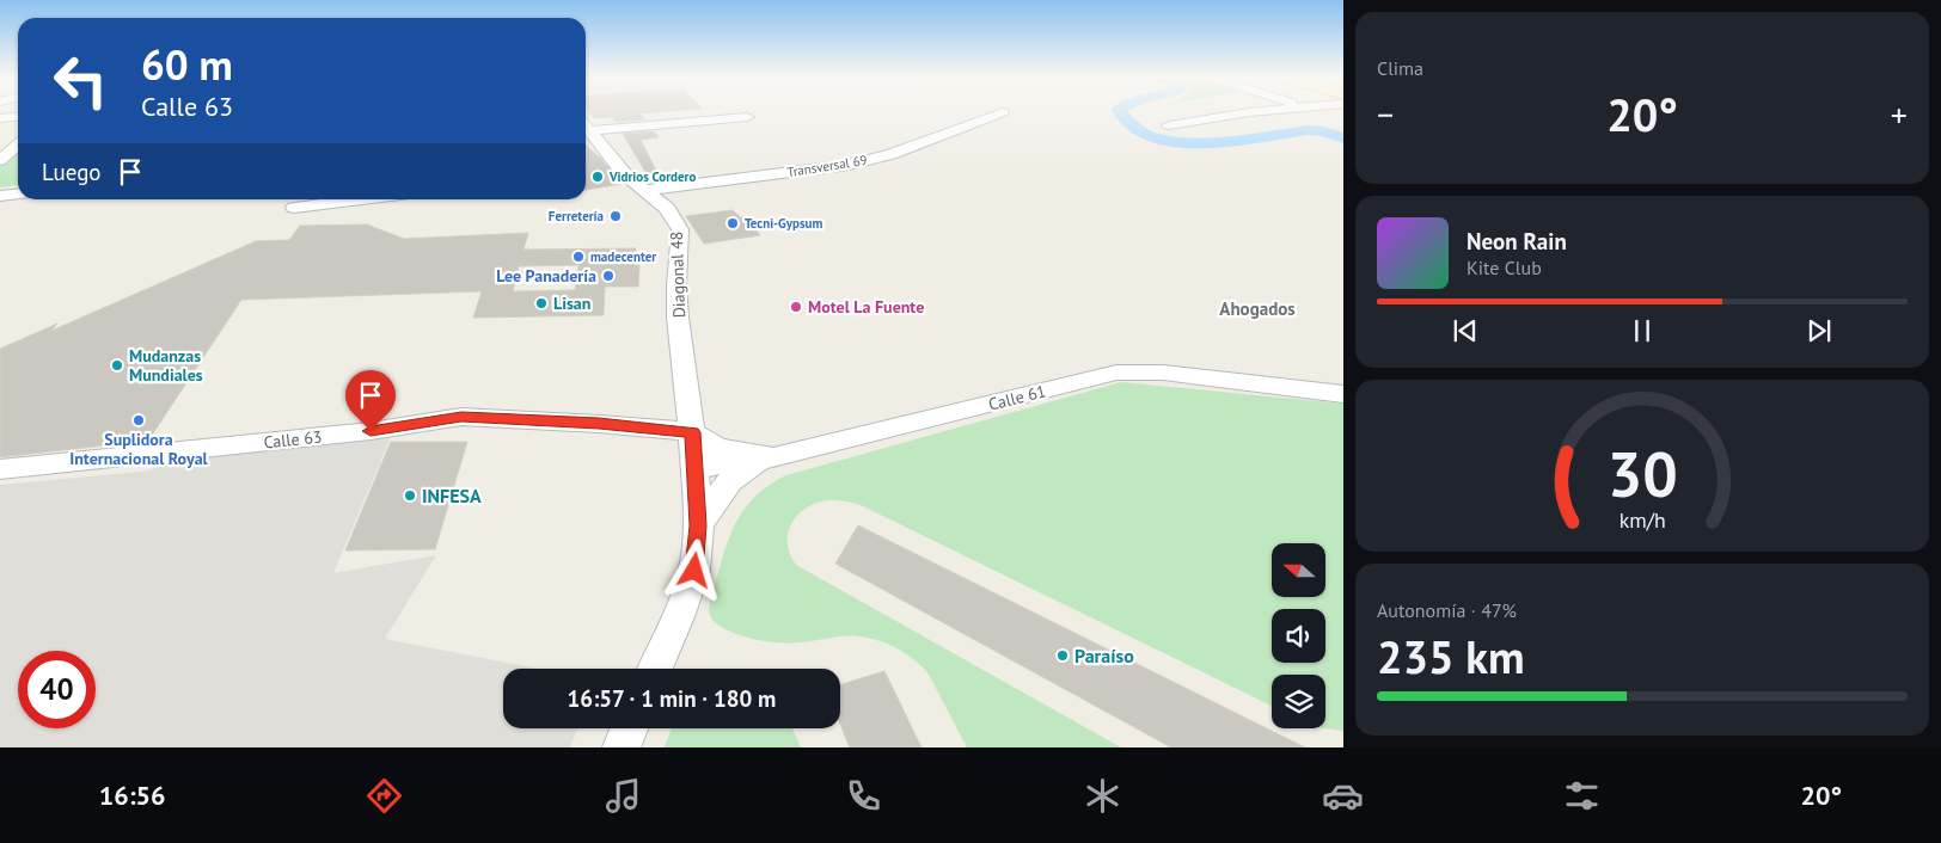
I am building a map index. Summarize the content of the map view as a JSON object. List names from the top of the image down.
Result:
{
  "streets": {
    "street": [
      "Transversal 69",
      "Diagonal 48",
      "Calle 61",
      "Calle 63"
    ]
  },
  "crossings": [
    ["Transversal 69", "Diagonal 48"],
    ["Diagonal 48", "Calle 61"],
    ["Diagonal 48", "Calle 63"]
  ],
  "districts": ["Ahogados"],
  "places": [
    "Vidrios Cordero",
    "Ferretería",
    "Tecni-Gypsum",
    "madecenter",
    "Lee Panadería",
    "Lisan",
    "Motel La Fuente",
    "Mudanzas Mundiales",
    "Suplidora Internacional Royal",
    "INFESA",
    "Paraíso"
  ],
  "north": "left",
  "page": {
    "tile": [
      "Clima",
      ["Autonomía · 47%", "235 km"]
    ],
    "turn": ["60 m", "Calle 63"],
    "heat": ["−", "20°", "+"],
    "then": "Luego",
    "song": ["Neon Rain", "Kite Club"],
    "limit": "40",
    "trip": "16:57 · 1 min · 180 m",
    "tabs": ["16:56", "20°"],
    "gauge": ["30", "km/h"]
  }
}
